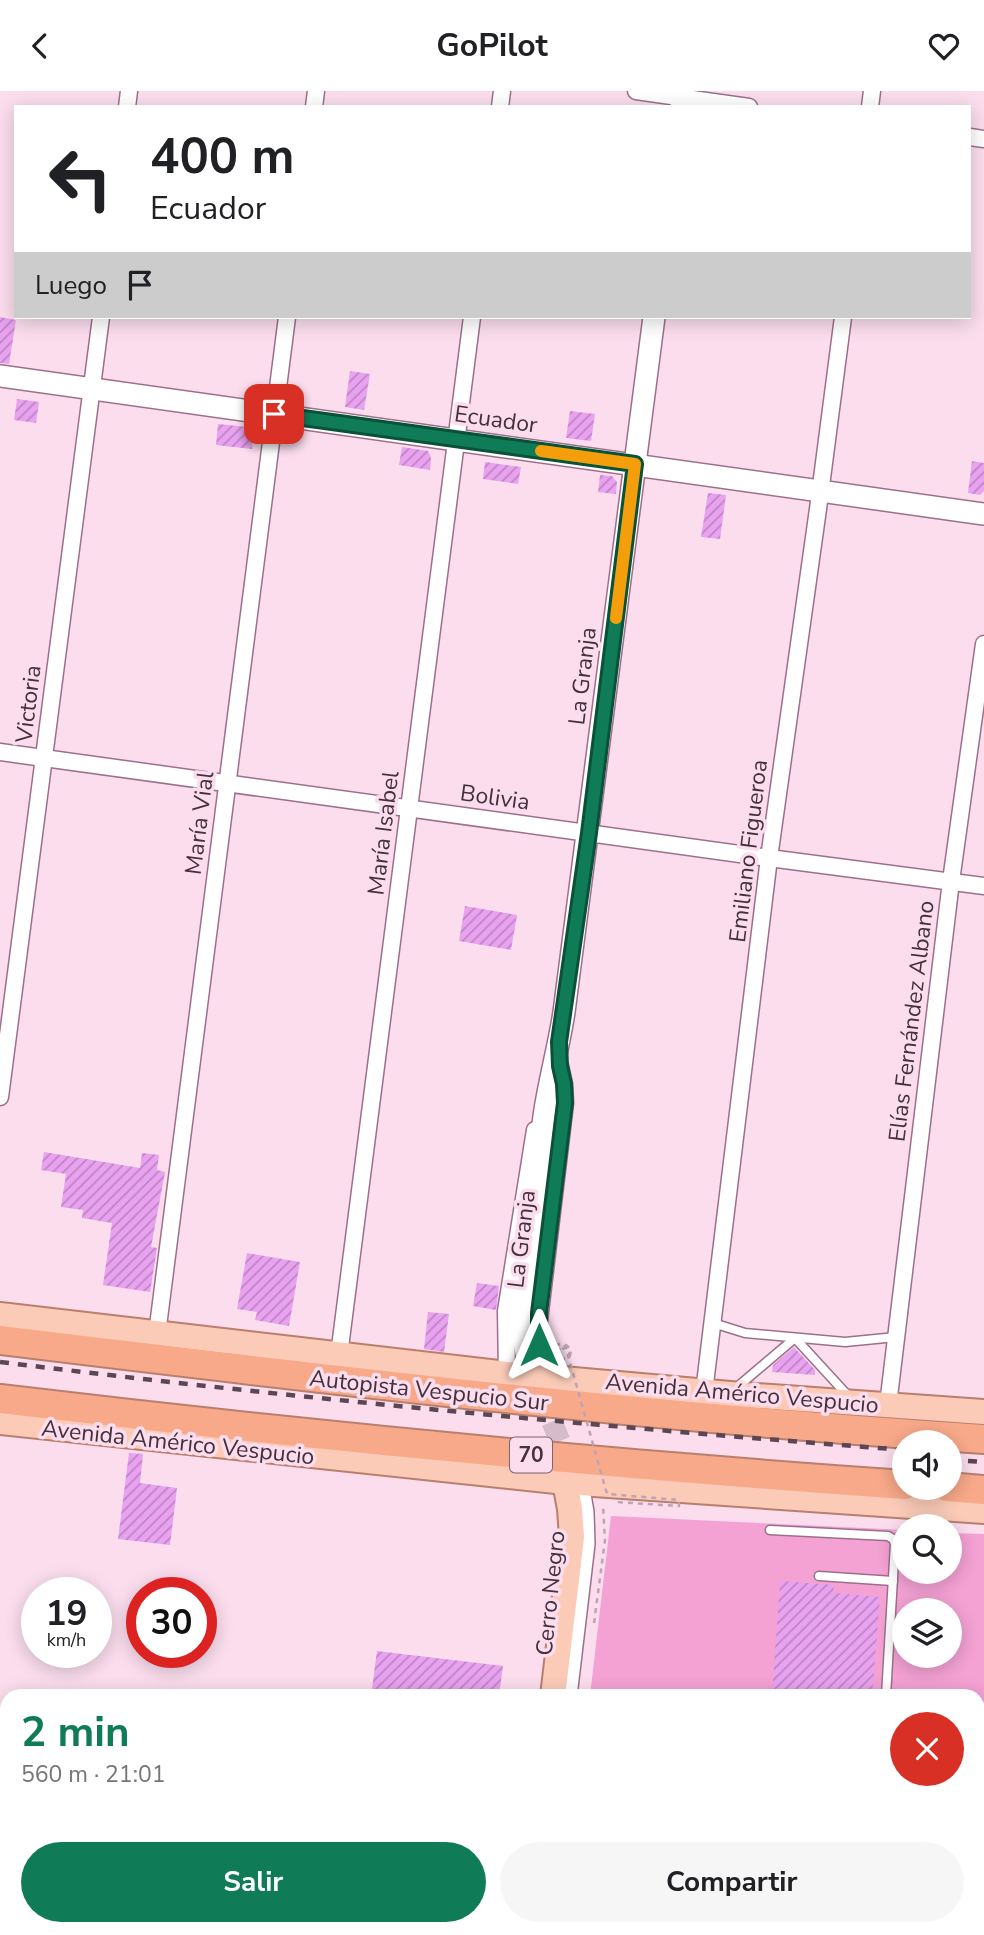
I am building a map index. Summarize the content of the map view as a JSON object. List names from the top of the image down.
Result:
{
  "streets": {
    "highway": ["Autopista Vespucio Sur", "70"],
    "main road": [
      "Ecuador",
      "La Granja",
      "Avenida Américo Vespucio",
      "Cerro Negro"
    ],
    "street": [
      "Victoria",
      "Bolivia",
      "María Vial",
      "María Isabel",
      "Emiliano Figueroa",
      "Elías Fernández Albano"
    ]
  },
  "crossings": [
    ["Ecuador", "La Granja"],
    ["Ecuador", "Victoria"],
    ["Ecuador", "María Vial"],
    ["Ecuador", "María Isabel"],
    ["Ecuador", "Emiliano Figueroa"],
    ["La Granja", "Bolivia"],
    ["La Granja", "Avenida Américo Vespucio"],
    ["Victoria", "Bolivia"],
    ["Bolivia", "María Vial"],
    ["Bolivia", "María Isabel"],
    ["Bolivia", "Emiliano Figueroa"],
    ["Bolivia", "Elías Fernández Albano"],
    ["María Vial", "Avenida Américo Vespucio"],
    ["María Isabel", "Avenida Américo Vespucio"],
    ["Emiliano Figueroa", "Avenida Américo Vespucio"],
    ["Elías Fernández Albano", "Avenida Américo Vespucio"],
    ["Avenida Américo Vespucio", "Cerro Negro"]
  ],
  "page": {
    "header": "GoPilot",
    "turn": ["400 m", "Ecuador"],
    "then": "Luego",
    "speed": "19 km/h",
    "limit": "30",
    "heading": ["2 min", "560 m · 21:01"],
    "buttons": ["Salir", "Compartir"]
  }
}
